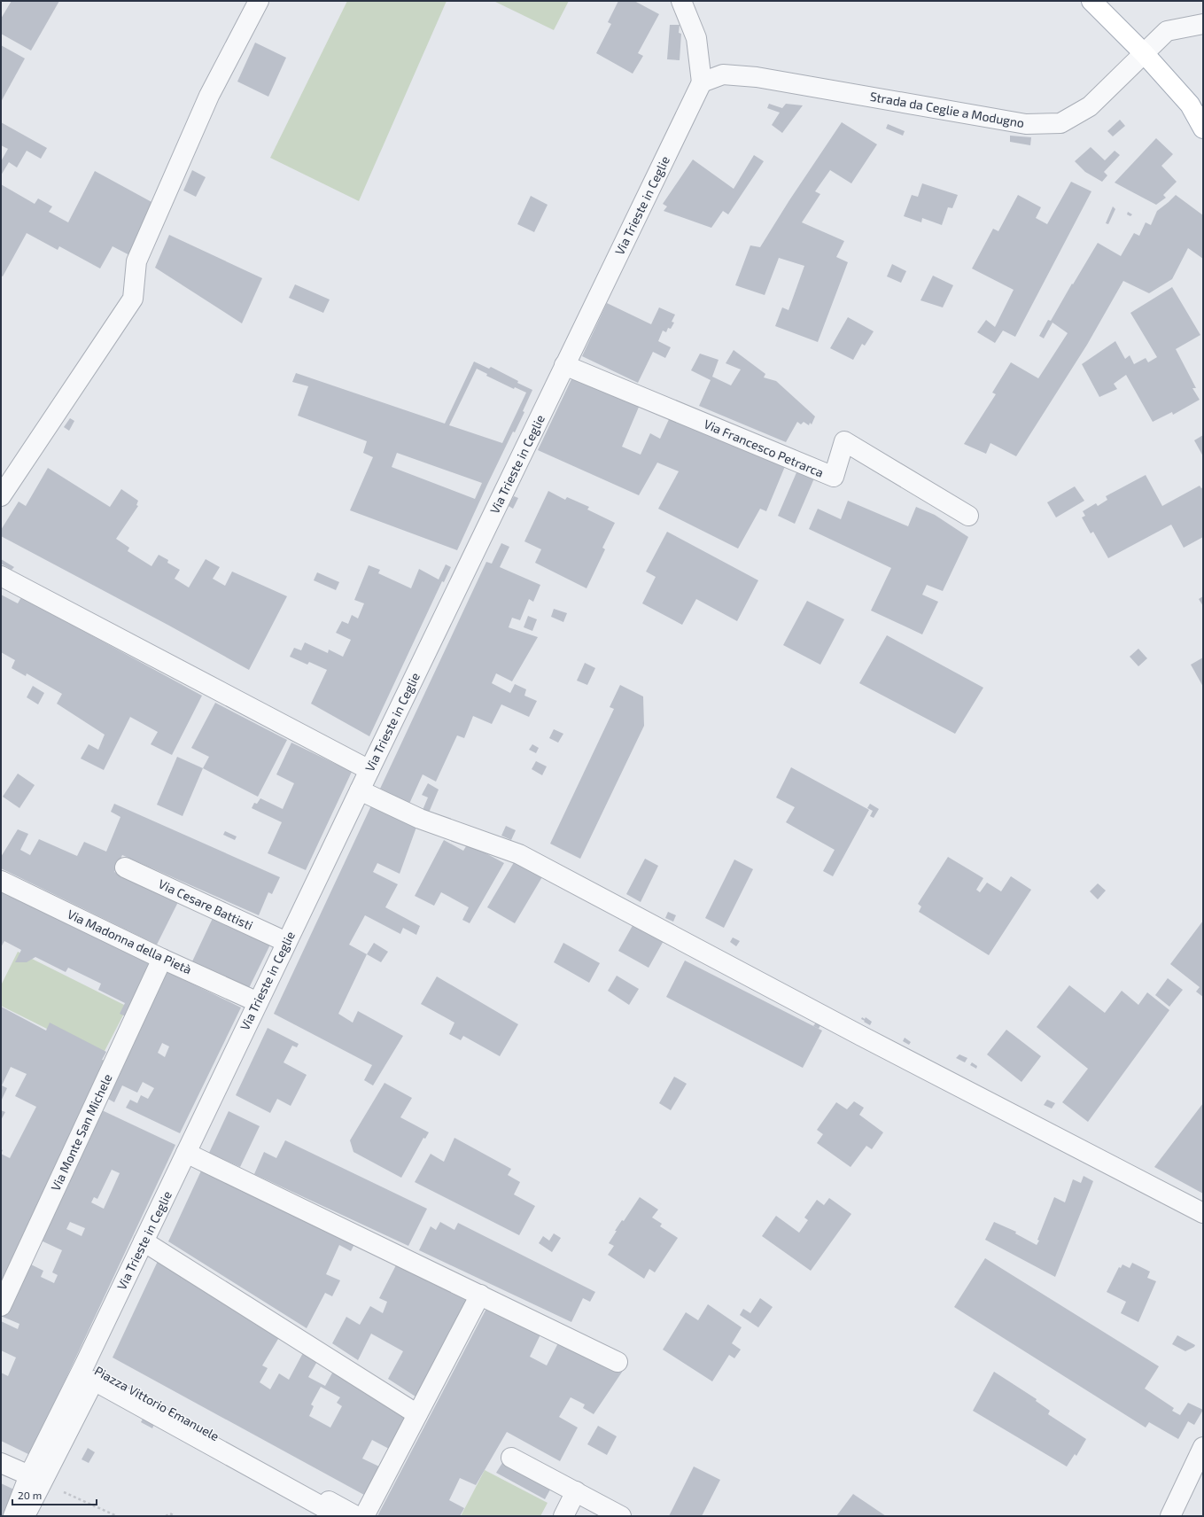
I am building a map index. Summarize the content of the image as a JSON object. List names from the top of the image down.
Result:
{
  "streets": {
    "street": [
      "Strada da Ceglie a Modugno",
      "Via Trieste in Ceglie",
      "Via Francesco Petrarca",
      "Via Cesare Battisti",
      "Via Madonna della Pietà",
      "Via Monte San Michele",
      "Piazza Vittorio Emanuele"
    ]
  },
  "crossings": [
    ["Strada da Ceglie a Modugno", "Via Trieste in Ceglie"],
    ["Via Trieste in Ceglie", "Via Francesco Petrarca"],
    ["Via Trieste in Ceglie", "Via Cesare Battisti"],
    ["Via Trieste in Ceglie", "Via Madonna della Pietà"],
    ["Via Trieste in Ceglie", "Piazza Vittorio Emanuele"],
    ["Via Madonna della Pietà", "Via Monte San Michele"]
  ],
  "scale_bar": "20 m"
}
